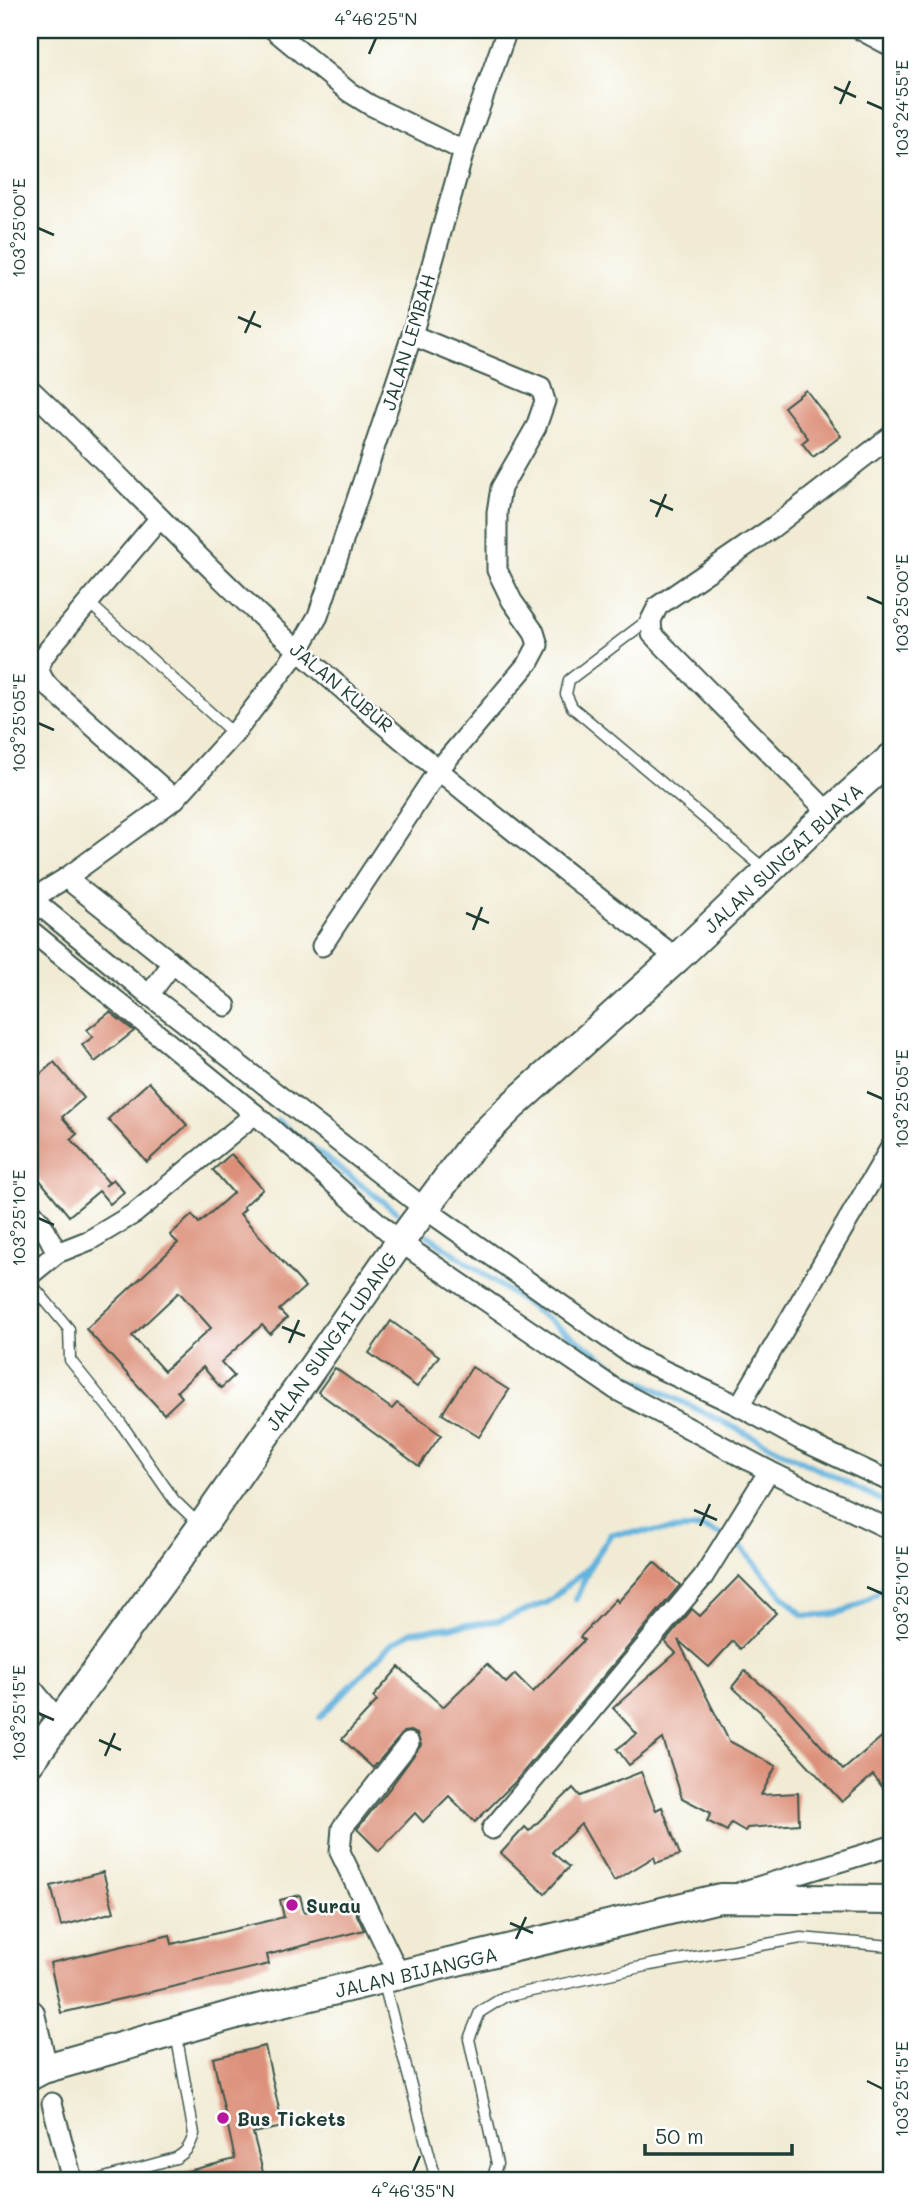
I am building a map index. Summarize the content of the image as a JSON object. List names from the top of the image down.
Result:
{
  "streets": {
    "street": [
      "JALAN LEMBAH",
      "JALAN KUBUR",
      "JALAN SUNGAI BUAYA",
      "JALAN SUNGAI UDANG",
      "JALAN BIJANGGA"
    ]
  },
  "crossings": [
    ["JALAN LEMBAH", "JALAN KUBUR"],
    ["JALAN KUBUR", "JALAN SUNGAI BUAYA"],
    ["JALAN KUBUR", "JALAN SUNGAI UDANG"],
    ["JALAN SUNGAI BUAYA", "JALAN SUNGAI UDANG"]
  ],
  "places": ["Surau", "Bus Tickets"],
  "scale_bar": "50 m",
  "coordinates": [
    "4°46'25\"N",
    "103°24'55\"E",
    "103°25'00\"E",
    "103°25'05\"E",
    "103°25'10\"E",
    "103°25'15\"E",
    "4°46'35\"N"
  ]
}
